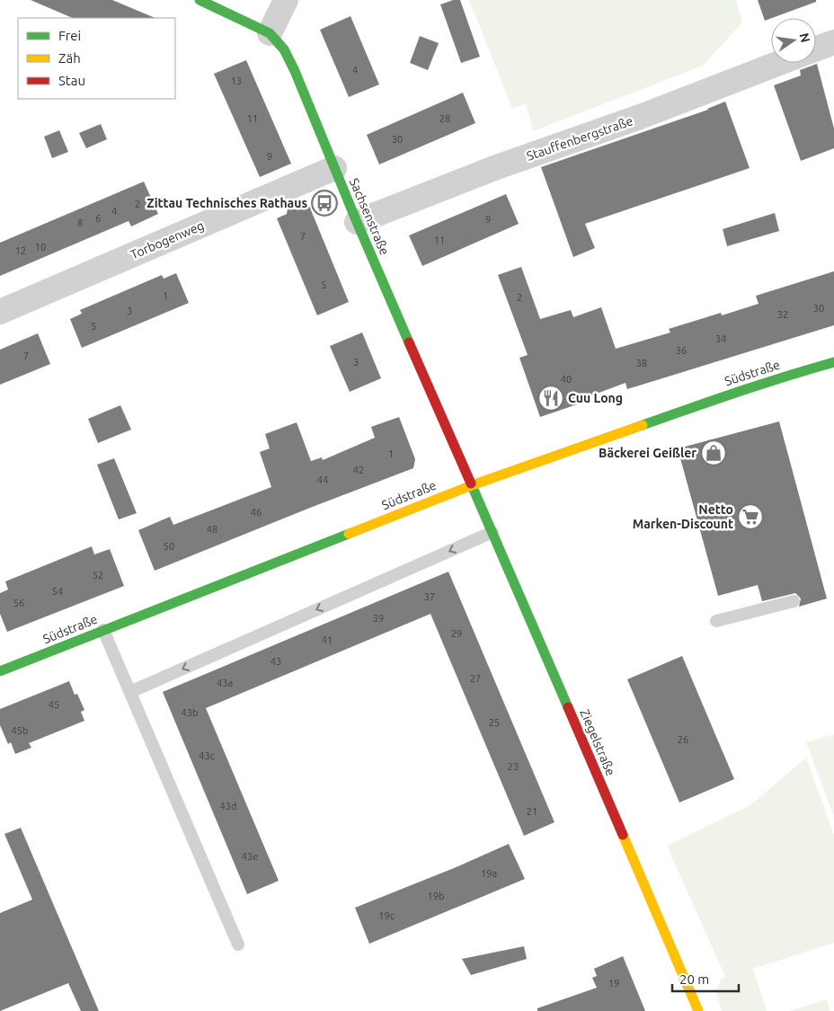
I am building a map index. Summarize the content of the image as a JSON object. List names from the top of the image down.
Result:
{
  "streets": {
    "street": [
      "Stauffenbergstraße",
      "Sachsenstraße",
      "Torbogenweg",
      "Südstraße",
      "Ziegelstraße"
    ]
  },
  "crossings": [
    ["Stauffenbergstraße", "Sachsenstraße"],
    ["Sachsenstraße", "Torbogenweg"],
    ["Sachsenstraße", "Südstraße"],
    ["Sachsenstraße", "Ziegelstraße"],
    ["Südstraße", "Ziegelstraße"]
  ],
  "places": {
    "bus stop": ["Zittau Technisches Rathaus"],
    "restaurant": ["Cuu Long"],
    "shop": ["Bäckerei Geißler"],
    "supermarket": ["Netto Marken-Discount"]
  },
  "house_numbers": [
    "4",
    "13",
    "11",
    "28",
    "30",
    "9",
    "2",
    "4",
    "6",
    "9",
    "8",
    "7",
    "11",
    "10",
    "12",
    "5",
    "1",
    "2",
    "30",
    "3",
    "32",
    "5",
    "34",
    "36",
    "7",
    "3",
    "38",
    "40",
    "1",
    "42",
    "44",
    "46",
    "48",
    "50",
    "52",
    "54",
    "37",
    "56",
    "39",
    "29",
    "41",
    "43",
    "27",
    "43a",
    "45",
    "43b",
    "25",
    "45b",
    "26",
    "43c",
    "23",
    "43d",
    "21",
    "43e",
    "19a",
    "19b",
    "19c",
    "19"
  ],
  "legend": ["Frei", "Zäh", "Stau"],
  "scale_bar": "20 m",
  "north": "right"
}
